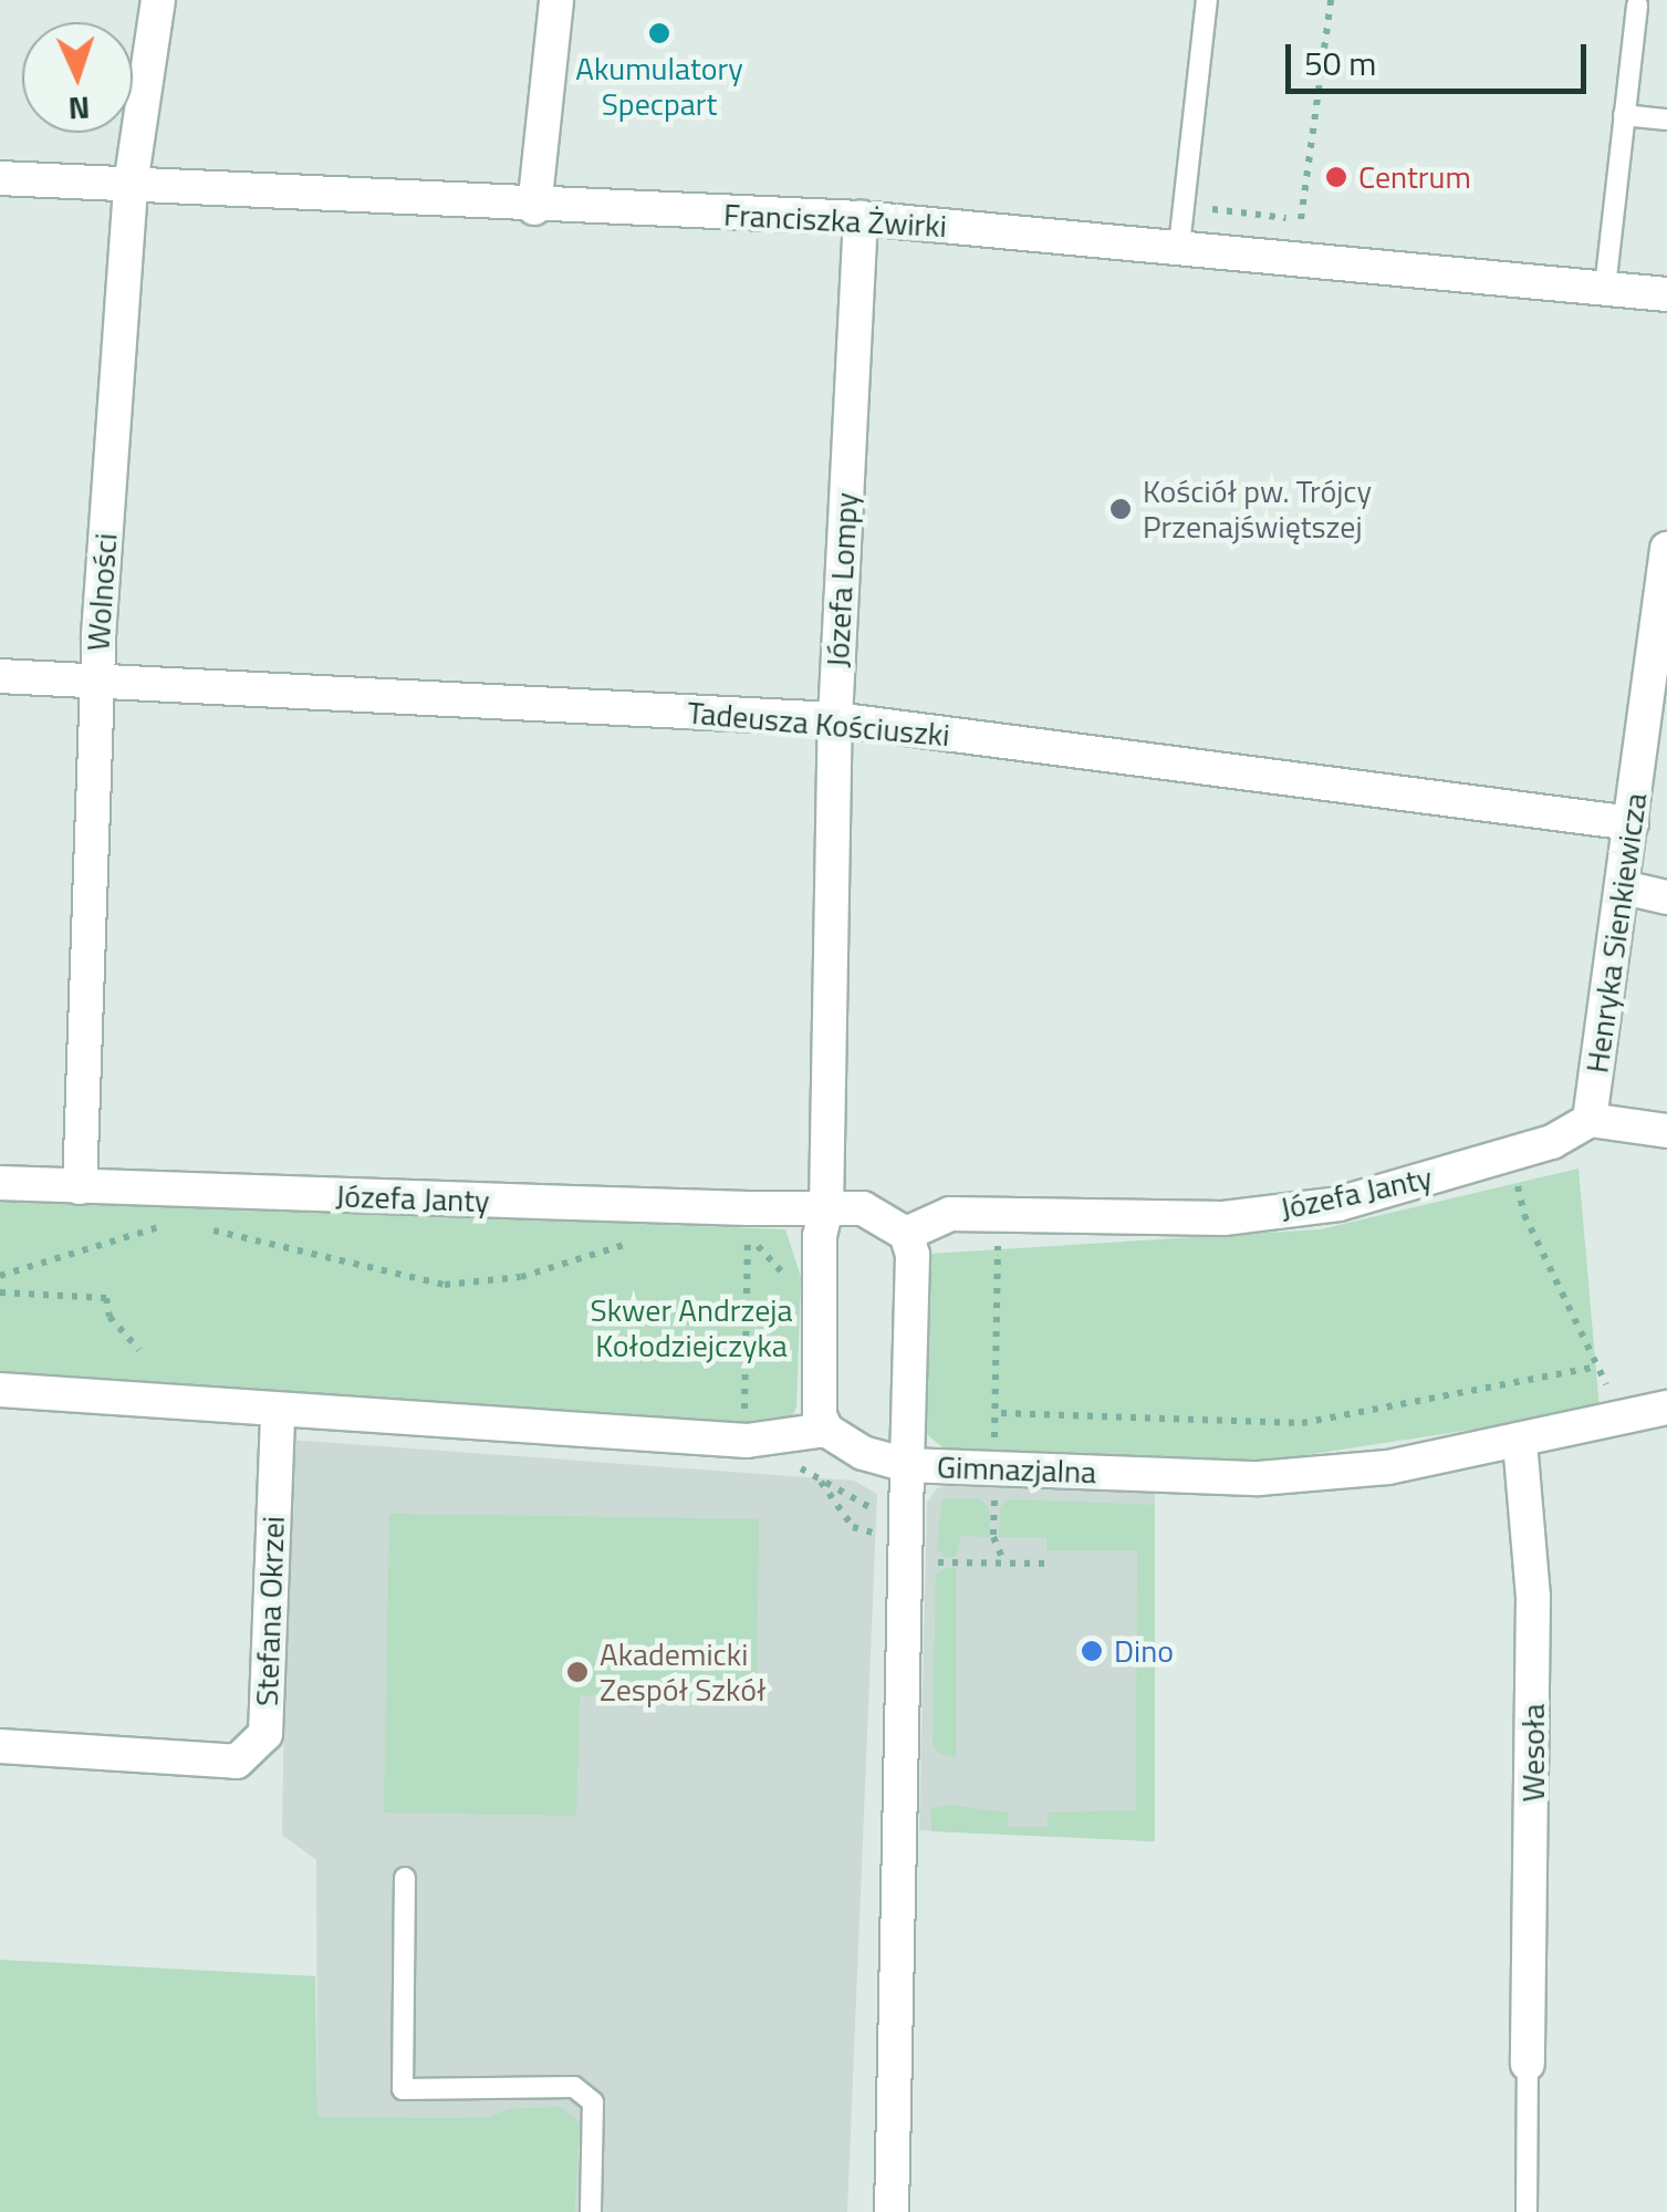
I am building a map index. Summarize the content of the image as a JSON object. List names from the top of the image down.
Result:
{
  "streets": {
    "street": [
      "Franciszka Żwirki",
      "Józefa Lompy",
      "Wolności",
      "Tadeusza Kościuszki",
      "Henryka Sienkiewicza",
      "Józefa Janty",
      "Gimnazjalna",
      "Stefana Okrzei",
      "Wesoła"
    ]
  },
  "crossings": [
    ["Franciszka Żwirki", "Józefa Lompy"],
    ["Franciszka Żwirki", "Wolności"],
    ["Józefa Lompy", "Tadeusza Kościuszki"],
    ["Józefa Lompy", "Józefa Janty"],
    ["Wolności", "Tadeusza Kościuszki"],
    ["Wolności", "Józefa Janty"],
    ["Tadeusza Kościuszki", "Henryka Sienkiewicza"],
    ["Henryka Sienkiewicza", "Józefa Janty"],
    ["Gimnazjalna", "Wesoła"]
  ],
  "parks": ["Skwer Andrzeja Kołodziejczyka"],
  "places": [
    "Akumulatory Specpart",
    "Centrum",
    "Kościół pw. Trójcy Przenajświętszej",
    "Dino",
    "Akademicki Zespół Szkół"
  ],
  "scale_bar": "50 m",
  "north": "bottom"
}
